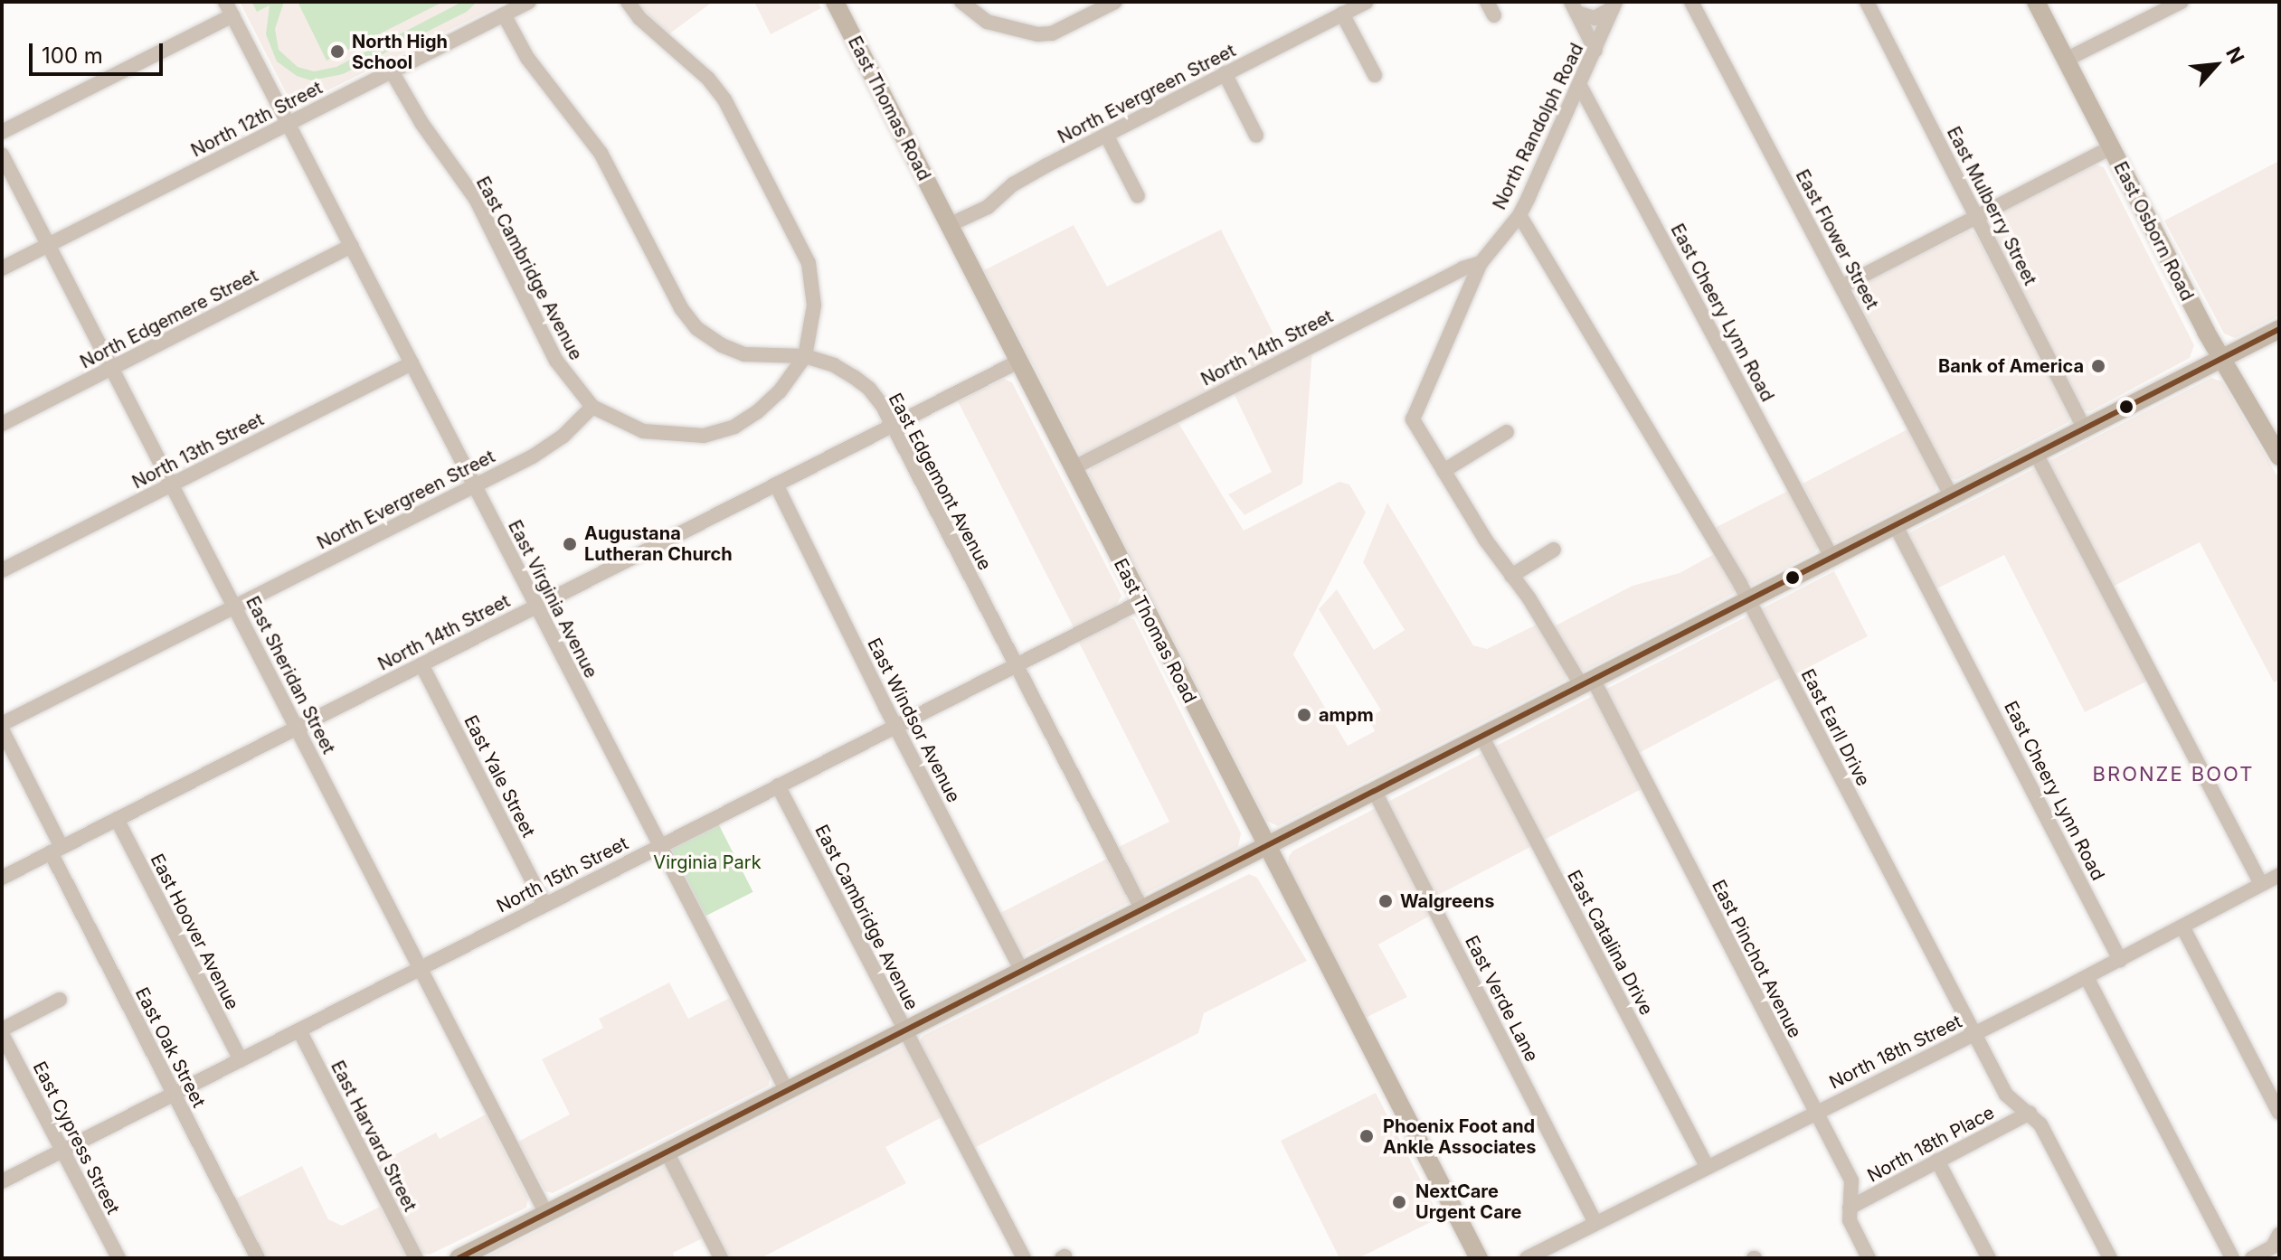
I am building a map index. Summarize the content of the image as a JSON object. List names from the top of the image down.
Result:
{
  "streets": {
    "main road": ["East Thomas Road", "East Osborn Road"],
    "street": [
      "North Evergreen Street",
      "North 12th Street",
      "North Randolph Road",
      "East Mulberry Street",
      "East Flower Street",
      "East Cambridge Avenue",
      "East Cheery Lynn Road",
      "North Edgemere Street",
      "North 14th Street",
      "North 13th Street",
      "East Edgemont Avenue",
      "East Virginia Avenue",
      "East Sheridan Street",
      "East Windsor Avenue",
      "East Earll Drive",
      "East Yale Street",
      "North 15th Street",
      "East Hoover Avenue",
      "East Catalina Drive",
      "East Pinchot Avenue",
      "East Verde Lane",
      "East Oak Street",
      "North 18th Street",
      "East Harvard Street",
      "East Cypress Street",
      "North 18th Place"
    ]
  },
  "crossings": [
    ["North Evergreen Street", "East Thomas Road"],
    ["North Evergreen Street", "East Cambridge Avenue"],
    ["North Evergreen Street", "East Virginia Avenue"],
    ["North Evergreen Street", "East Sheridan Street"],
    ["North Evergreen Street", "East Oak Street"],
    ["East Thomas Road", "North 14th Street"],
    ["East Thomas Road", "North 15th Street"],
    ["North 12th Street", "East Cambridge Avenue"],
    ["North 12th Street", "East Virginia Avenue"],
    ["North 12th Street", "East Sheridan Street"],
    ["North Randolph Road", "East Cheery Lynn Road"],
    ["North Randolph Road", "North 14th Street"],
    ["North Randolph Road", "East Earll Drive"],
    ["North Randolph Road", "East Pinchot Avenue"],
    ["East Cambridge Avenue", "North 15th Street"],
    ["East Cheery Lynn Road", "North 18th Street"],
    ["North Edgemere Street", "East Virginia Avenue"],
    ["North Edgemere Street", "East Sheridan Street"],
    ["North 14th Street", "East Edgemont Avenue"],
    ["North 14th Street", "East Virginia Avenue"],
    ["North 14th Street", "East Sheridan Street"],
    ["North 14th Street", "East Windsor Avenue"],
    ["North 14th Street", "East Yale Street"],
    ["North 14th Street", "East Hoover Avenue"],
    ["North 14th Street", "East Oak Street"],
    ["North 13th Street", "East Virginia Avenue"],
    ["North 13th Street", "East Sheridan Street"],
    ["East Edgemont Avenue", "North 15th Street"],
    ["East Virginia Avenue", "North 15th Street"],
    ["East Sheridan Street", "North 15th Street"],
    ["East Windsor Avenue", "North 15th Street"],
    ["East Earll Drive", "North 18th Street"],
    ["East Earll Drive", "North 18th Place"],
    ["East Yale Street", "North 15th Street"],
    ["North 15th Street", "East Hoover Avenue"],
    ["North 15th Street", "East Oak Street"],
    ["North 15th Street", "East Harvard Street"],
    ["North 15th Street", "East Cypress Street"],
    ["East Catalina Drive", "North 18th Street"],
    ["East Pinchot Avenue", "North 18th Street"],
    ["East Pinchot Avenue", "North 18th Place"],
    ["East Verde Lane", "North 18th Street"]
  ],
  "districts": ["BRONZE BOOT"],
  "parks": ["Virginia Park"],
  "places": [
    "North High School",
    "Bank of America",
    "Augustana Lutheran Church",
    "ampm",
    "Walgreens",
    "Phoenix Foot and Ankle Associates",
    "NextCare Urgent Care"
  ],
  "scale_bar": "100 m",
  "north": "top right"
}
